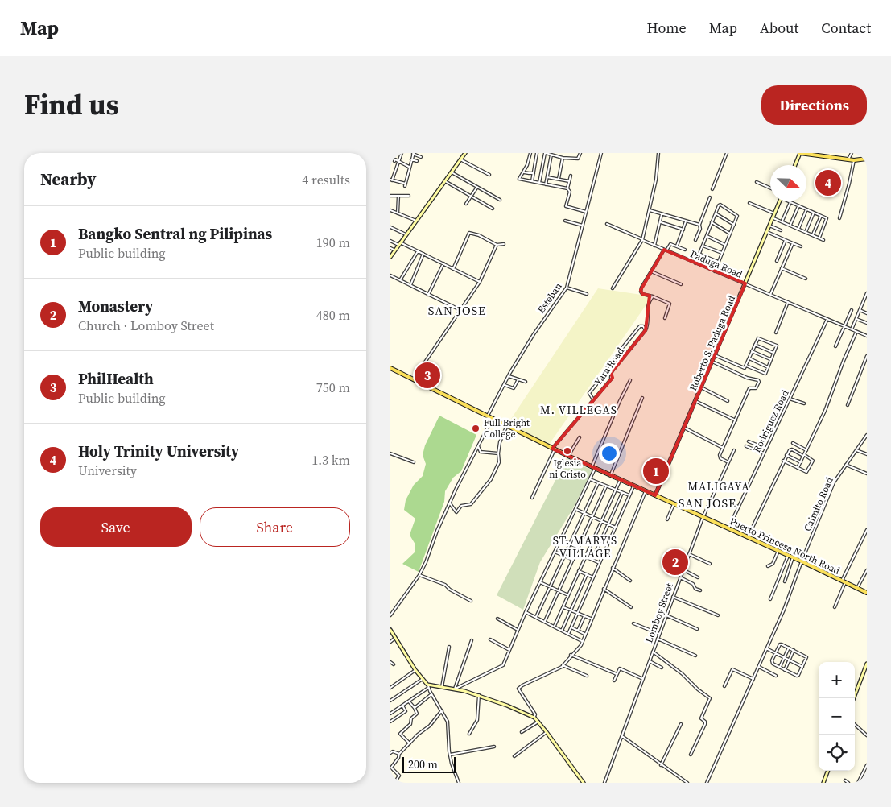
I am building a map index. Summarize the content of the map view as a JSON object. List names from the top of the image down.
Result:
{
  "streets": {
    "main road": ["Puerto Princesa North Road"],
    "street": [
      "Paduga Road",
      "Esteban",
      "Roberto S. Paduga Road",
      "Yara Road",
      "Rodriguez Road",
      "Caimito Road",
      "Lomboy Street"
    ]
  },
  "crossings": [
    ["Paduga Road", "Roberto S. Paduga Road"],
    ["Paduga Road", "Rodriguez Road"],
    ["Esteban", "Puerto Princesa North Road"],
    ["Roberto S. Paduga Road", "Puerto Princesa North Road"],
    ["Yara Road", "Puerto Princesa North Road"],
    ["Rodriguez Road", "Puerto Princesa North Road"],
    ["Caimito Road", "Puerto Princesa North Road"],
    ["Puerto Princesa North Road", "Lomboy Street"]
  ],
  "districts": [
    "SAN JOSE",
    "M. VILLEGAS",
    "MALIGAYA",
    "SAN JOSE",
    "ST. MARY'S VILLAGE"
  ],
  "places": ["Full Bright College", "Iglesia ni Cristo"],
  "scale_bar": "200 m",
  "north": "bottom right",
  "page": {
    "header": "Map",
    "nav": [
      "Home",
      "Map",
      "About",
      "Contact"
    ],
    "title": "Find us",
    "buttons": [
      "Directions",
      ["Save", "Share"]
    ],
    "heading": ["Nearby", "4 results"],
    "pins": [
      "4",
      "3",
      "1",
      "2"
    ],
    "list": [
      {
        "mark": "1",
        "name": "Bangko Sentral ng Pilipinas",
        "note": "Public building",
        "value": "190 m"
      },
      {
        "mark": "2",
        "name": "Monastery",
        "note": "Church · Lomboy Street",
        "value": "480 m"
      },
      {
        "mark": "3",
        "name": "PhilHealth",
        "note": "Public building",
        "value": "750 m"
      },
      {
        "mark": "4",
        "name": "Holy Trinity University",
        "note": "University",
        "value": "1.3 km"
      }
    ],
    "map_buttons": ["+", "−"],
    "scale": "200 m"
  }
}
